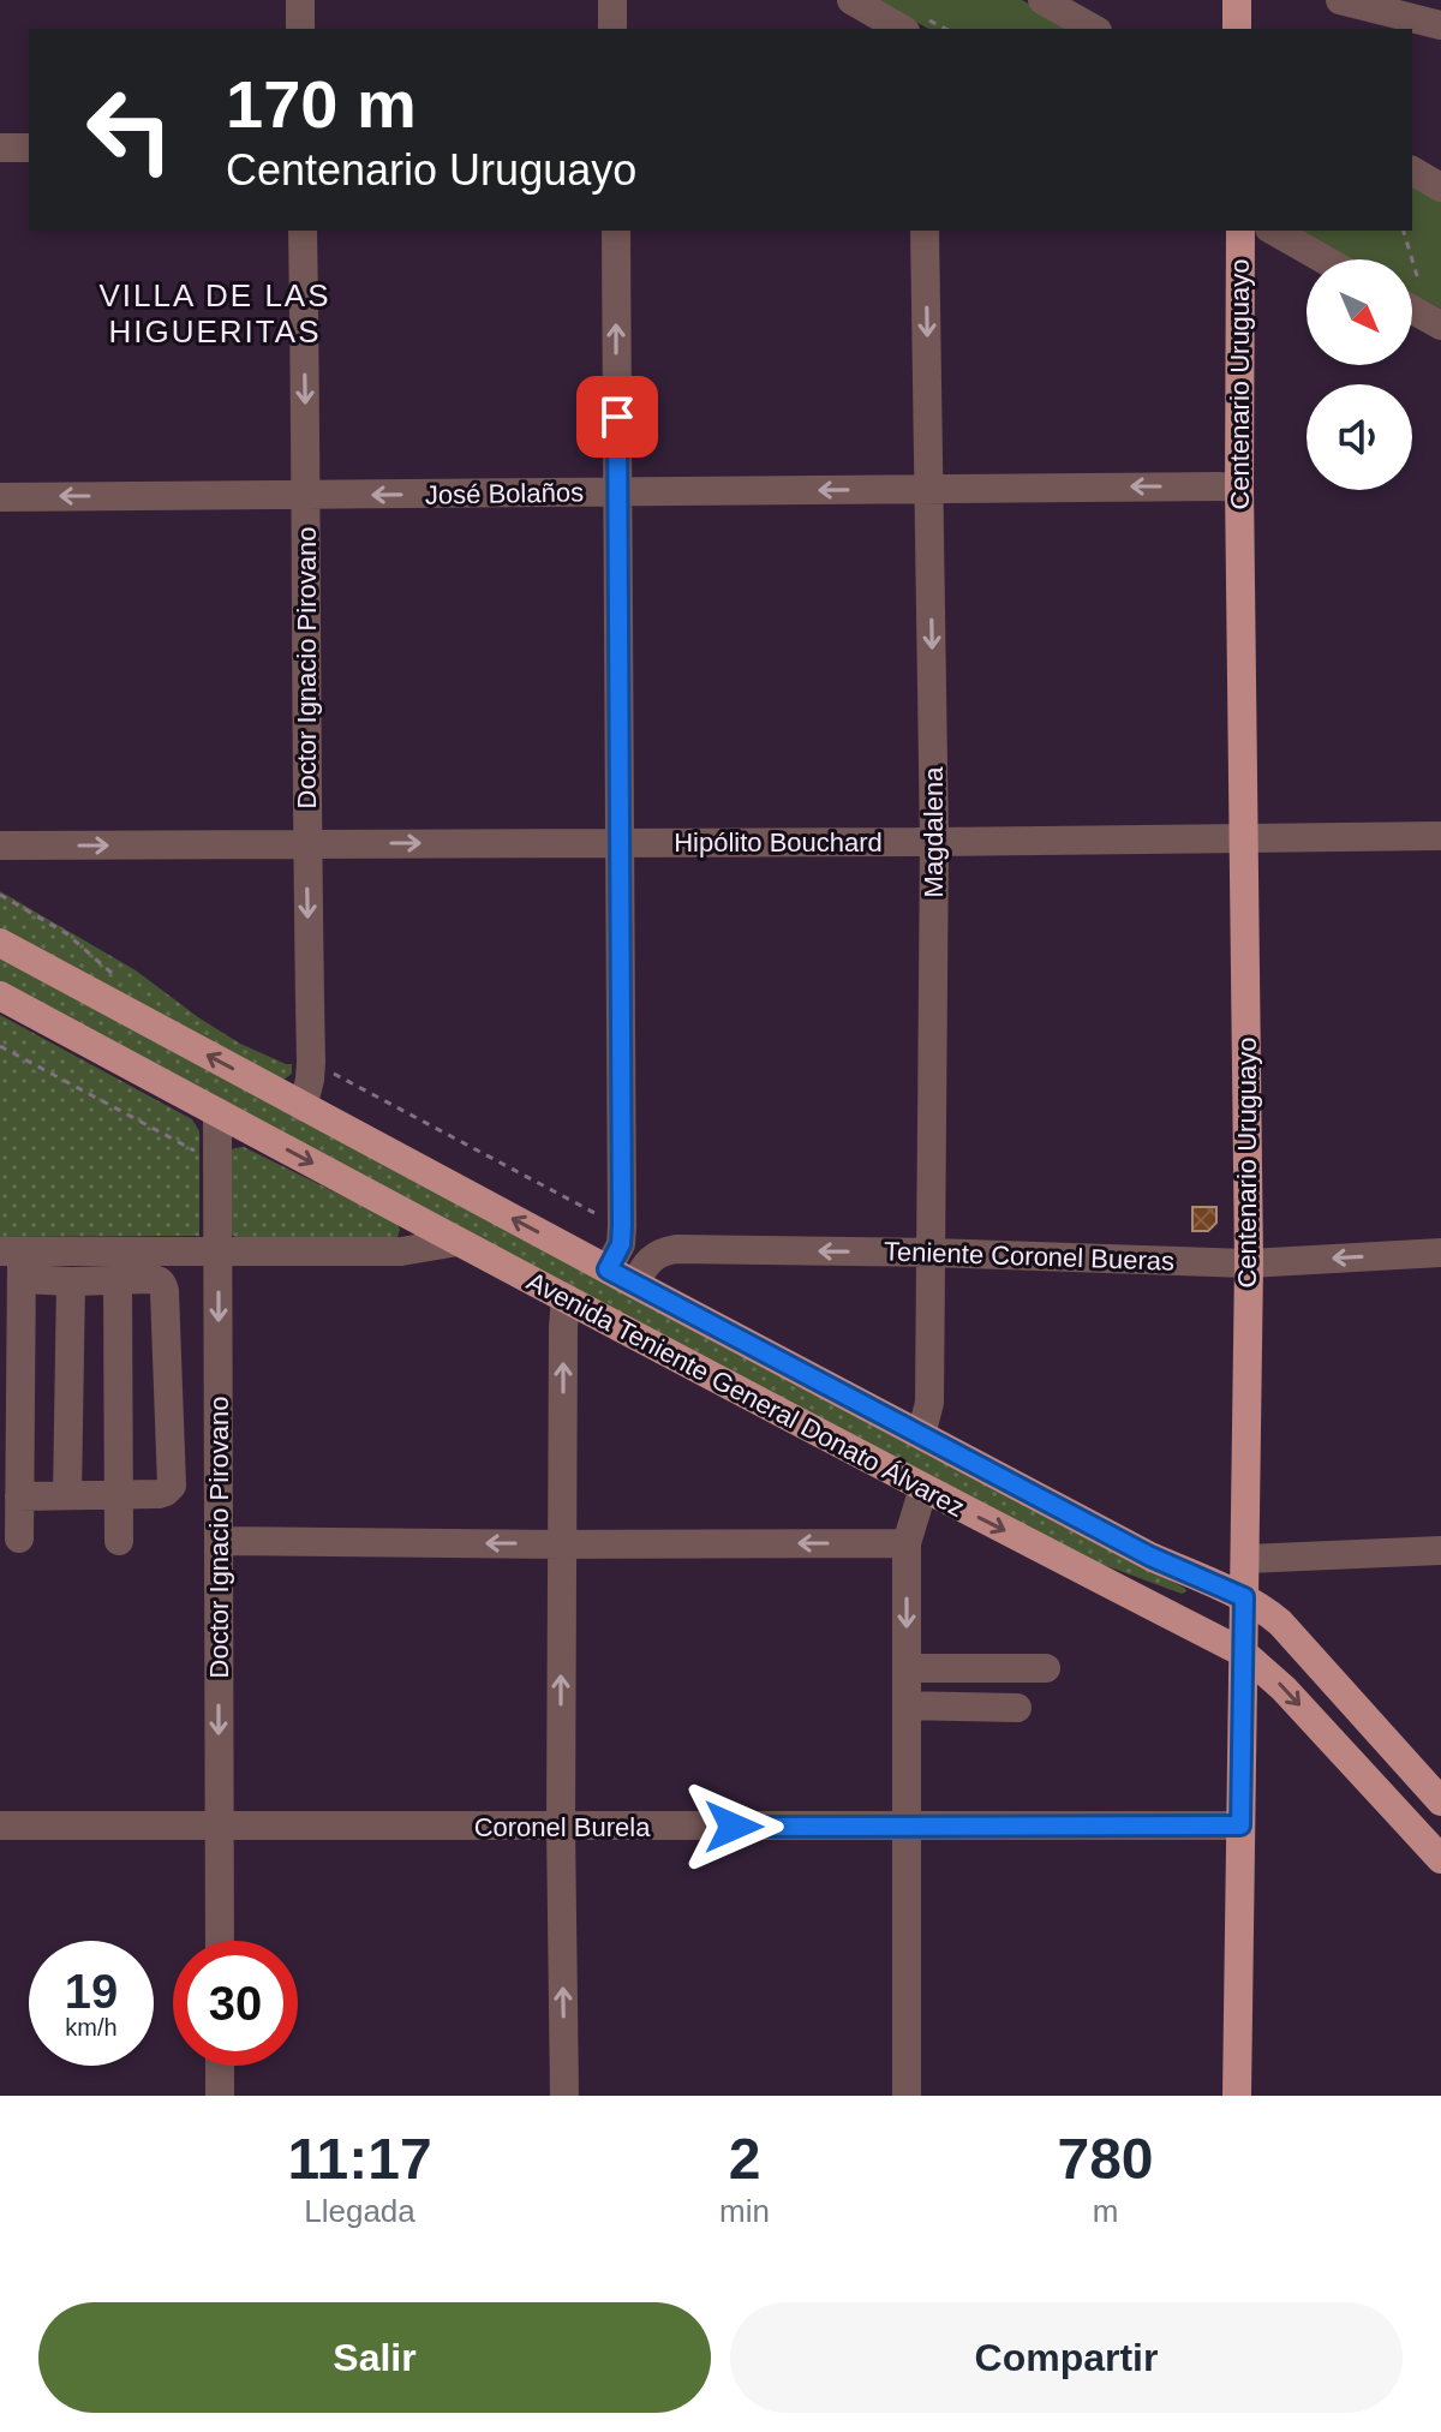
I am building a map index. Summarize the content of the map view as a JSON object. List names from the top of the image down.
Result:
{
  "streets": {
    "main road": ["Centenario Uruguayo", "Avenida Teniente General Donato Álvarez"],
    "street": [
      "José Bolaños",
      "Doctor Ignacio Pirovano",
      "Magdalena",
      "Hipólito Bouchard",
      "Teniente Coronel Bueras",
      "Coronel Burela"
    ]
  },
  "crossings": [
    ["Centenario Uruguayo", "José Bolaños"],
    ["Centenario Uruguayo", "Hipólito Bouchard"],
    ["Centenario Uruguayo", "Teniente Coronel Bueras"],
    ["Centenario Uruguayo", "Avenida Teniente General Donato Álvarez"],
    ["Centenario Uruguayo", "Coronel Burela"],
    ["José Bolaños", "Doctor Ignacio Pirovano"],
    ["José Bolaños", "Magdalena"],
    ["Doctor Ignacio Pirovano", "Hipólito Bouchard"],
    ["Doctor Ignacio Pirovano", "Avenida Teniente General Donato Álvarez"],
    ["Doctor Ignacio Pirovano", "Coronel Burela"],
    ["Magdalena", "Hipólito Bouchard"],
    ["Magdalena", "Teniente Coronel Bueras"],
    ["Magdalena", "Avenida Teniente General Donato Álvarez"]
  ],
  "one_way": [
    "José Bolaños",
    "Magdalena",
    "Hipólito Bouchard",
    "Teniente Coronel Bueras"
  ],
  "districts": ["VILLA DE LAS HIGUERITAS"],
  "north": "bottom right",
  "page": {
    "turn": ["170 m", "Centenario Uruguayo"],
    "speed": "19 km/h",
    "limit": "30",
    "eta": [
      "11:17",
      "Llegada",
      "2",
      "min",
      "780",
      "m"
    ],
    "buttons": ["Salir", "Compartir"]
  }
}
